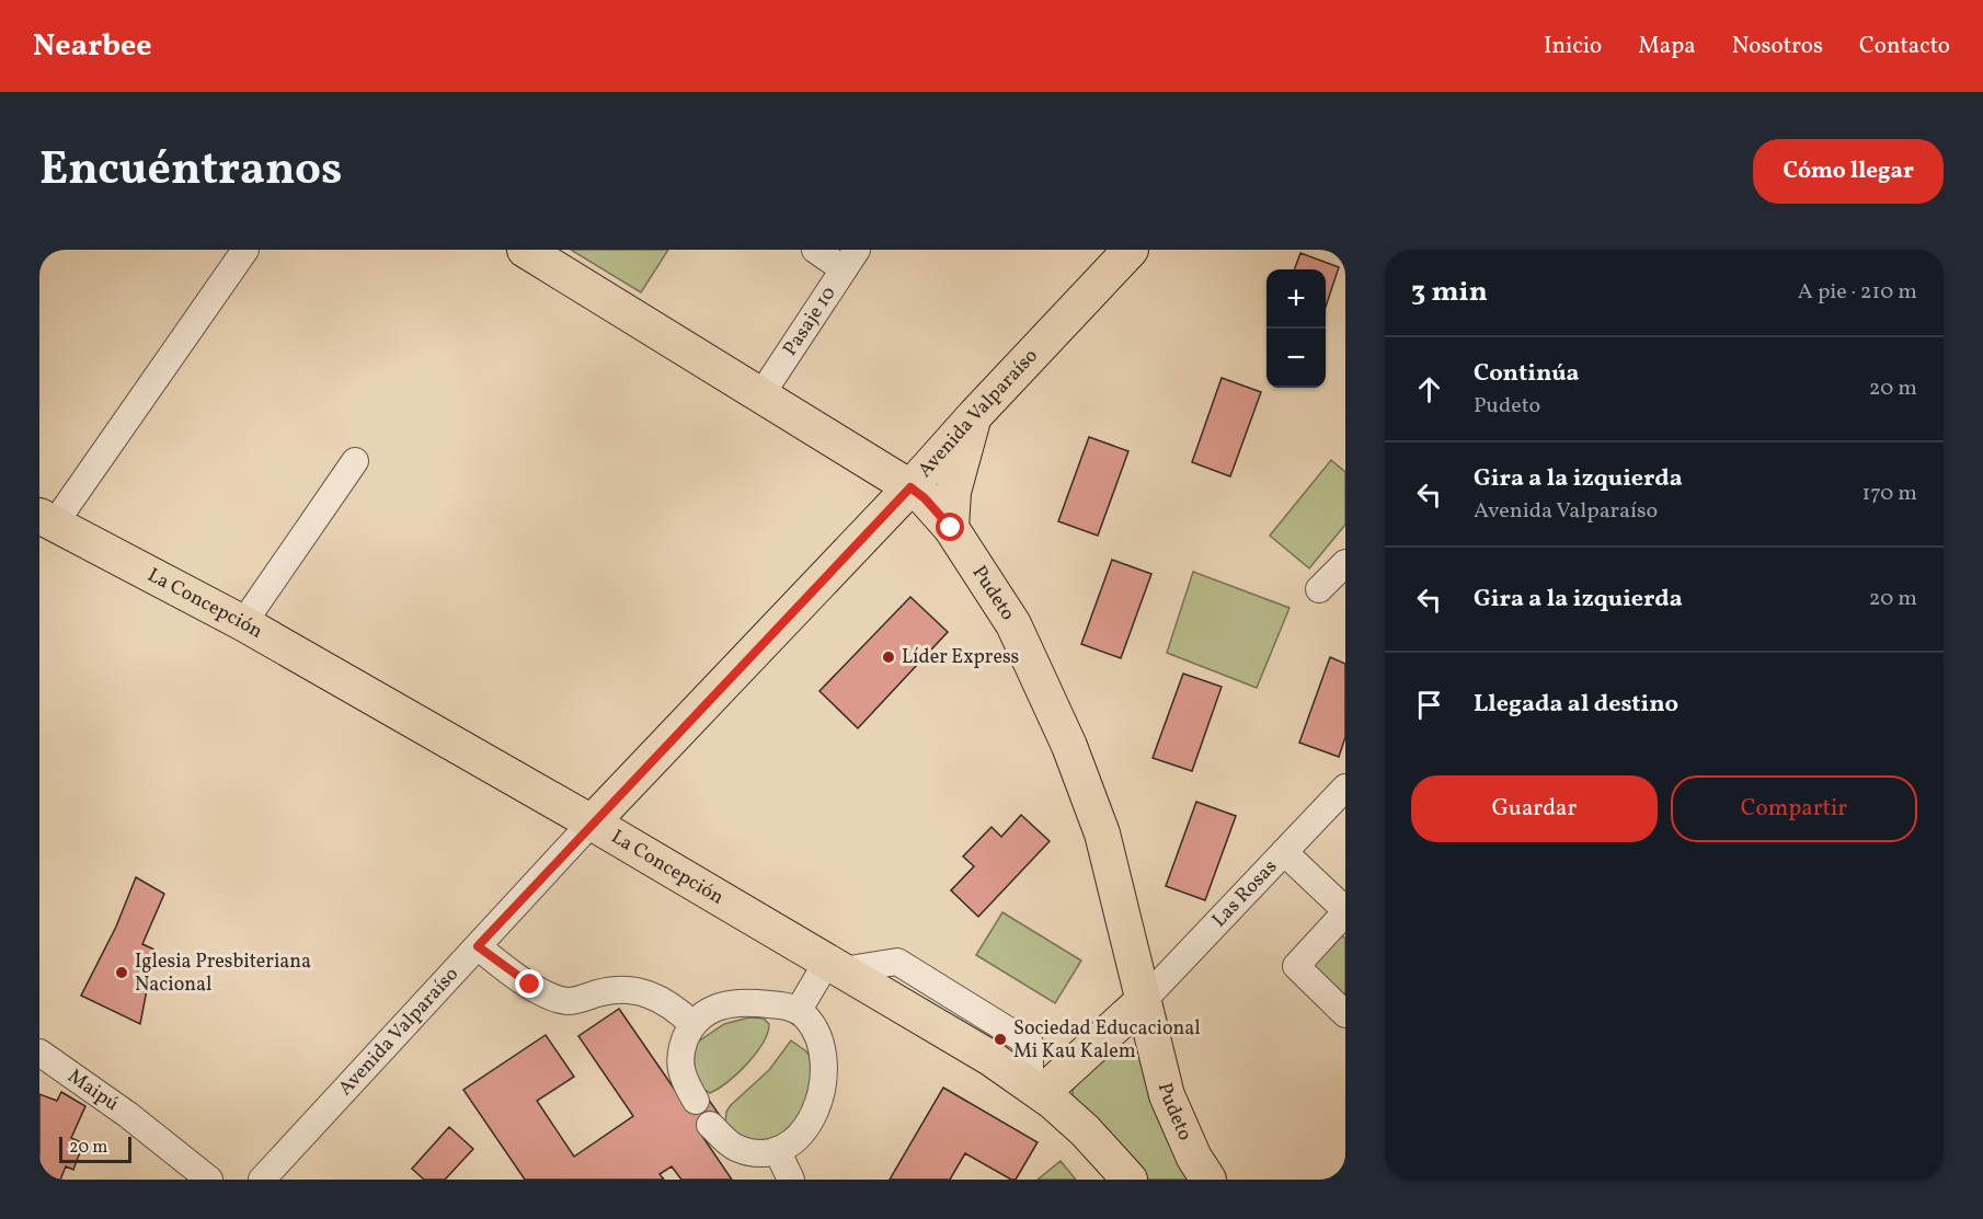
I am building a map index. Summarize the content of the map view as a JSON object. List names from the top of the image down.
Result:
{
  "streets": {
    "main road": ["Avenida Valparaíso", "Pudeto", "La Concepción"],
    "street": ["Pasaje 10", "Las Rosas", "Maipú"]
  },
  "crossings": [
    ["Pasaje 10", "Pudeto"],
    ["Avenida Valparaíso", "Pudeto"],
    ["Avenida Valparaíso", "La Concepción"],
    ["Pudeto", "Las Rosas"]
  ],
  "places": ["Líder Express", "Iglesia Presbiteriana Nacional", "Sociedad Educacional Mi Kau Kalem"],
  "scale_bar": "20 m",
  "page": {
    "header": "Nearbee",
    "nav": [
      "Inicio",
      "Mapa",
      "Nosotros",
      "Contacto"
    ],
    "title": "Encuéntranos",
    "buttons": [
      "Cómo llegar",
      ["Guardar", "Compartir"]
    ],
    "heading": ["3 min", "A pie · 210 m"],
    "map_buttons": ["+", "−"],
    "list": [
      ["Continúa", "Pudeto", "20 m"],
      ["Gira a la izquierda", "Avenida Valparaíso", "170 m"],
      ["Gira a la izquierda", "20 m"],
      "Llegada al destino"
    ],
    "scale": "20 m"
  }
}
